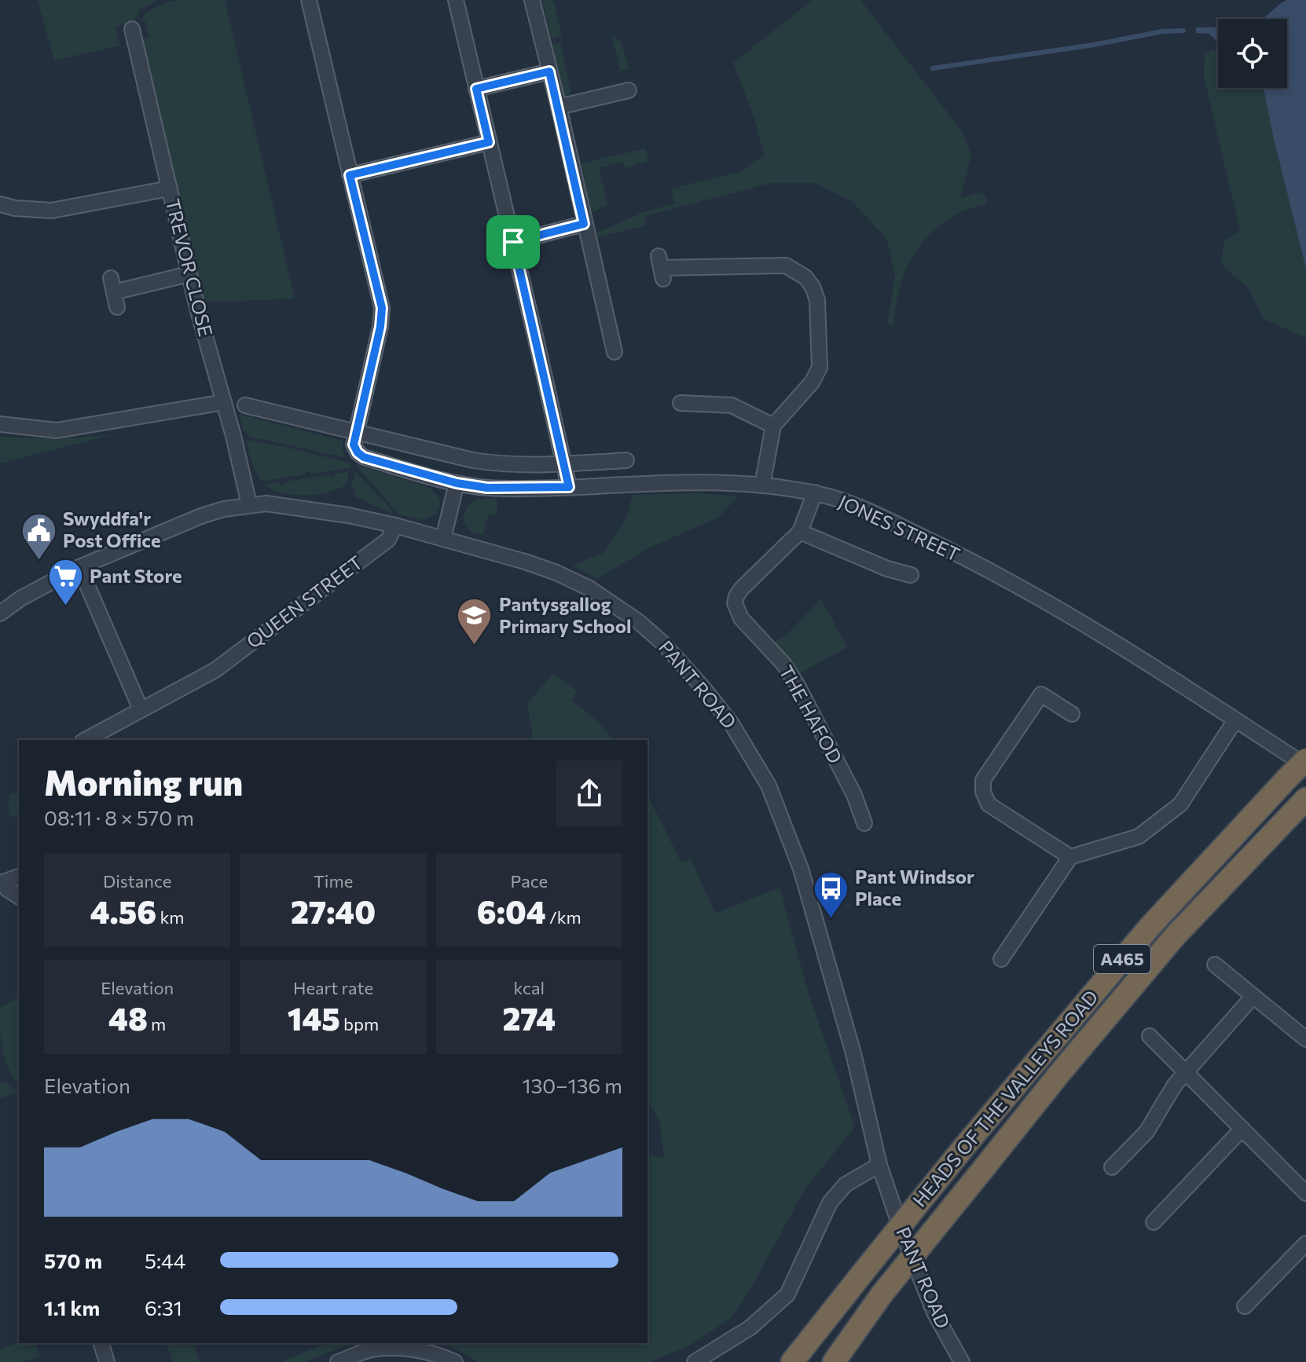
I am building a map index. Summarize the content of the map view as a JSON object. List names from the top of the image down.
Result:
{
  "streets": {
    "highway": ["A465", "HEADS OF THE VALLEYS ROAD"],
    "street": [
      "TREVOR CLOSE",
      "JONES STREET",
      "QUEEN STREET",
      "PANT ROAD",
      "THE HAFOD"
    ]
  },
  "crossings": [
    ["TREVOR CLOSE", "PANT ROAD"],
    ["JONES STREET", "THE HAFOD"],
    ["QUEEN STREET", "PANT ROAD"]
  ],
  "places": {
    "public building": ["Swyddfa'r Post Office"],
    "supermarket": ["Pant Store"],
    "school or university": ["Pantysgallog Primary School"],
    "bus stop": ["Pant Windsor Place"]
  },
  "page": {
    "heading": ["Morning run", "08:11 · 8 × 570 m"],
    "stats": [
      ["Distance", "4.56 km"],
      ["Time", "27:40"],
      ["Pace", "6:04 /km"],
      ["Elevation", "48 m"],
      ["Heart rate", "145 bpm"],
      ["kcal", "274"]
    ],
    "chart": ["Elevation", "130–136 m"],
    "list": [
      {
        "name": "570 m",
        "note": "5:44"
      },
      {
        "name": "1.1 km",
        "note": "6:31"
      }
    ]
  }
}
